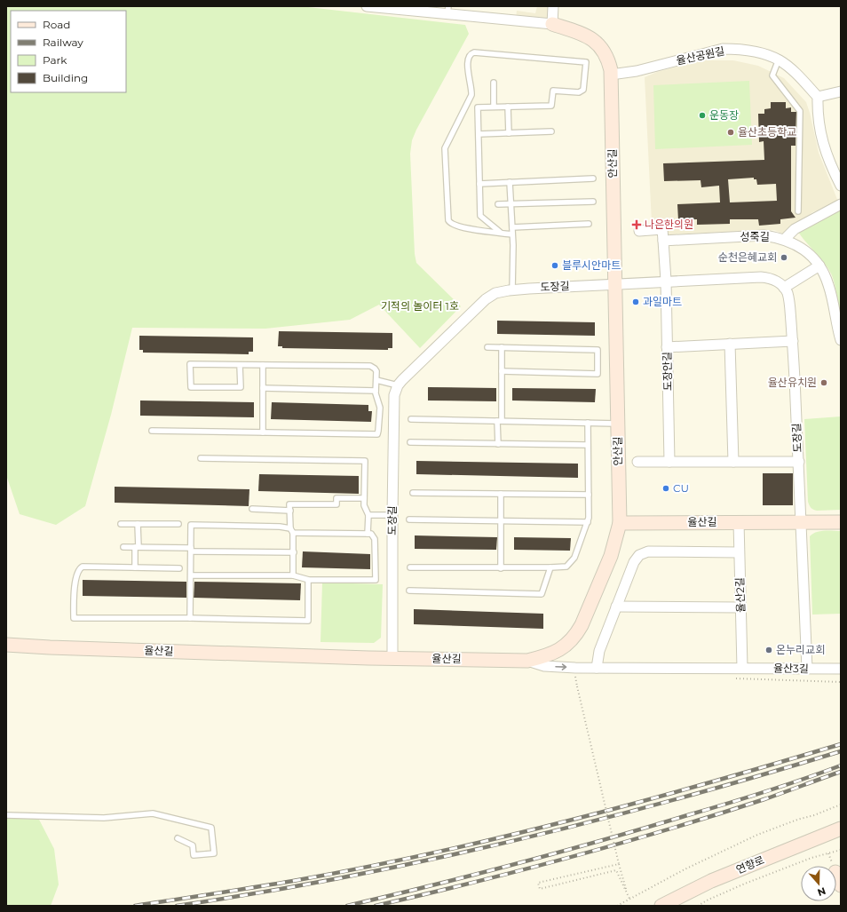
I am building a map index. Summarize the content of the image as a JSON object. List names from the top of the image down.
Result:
{
  "streets": {
    "street": [
      "율산공원길",
      "안산길",
      "성죽길",
      "도장길",
      "도장안길",
      "율산길",
      "율산2길",
      "율산3길",
      "연향로"
    ]
  },
  "crossings": [
    ["율산공원길", "안산길"],
    ["안산길", "도장길"],
    ["안산길", "율산길"],
    ["도장길", "도장안길"],
    ["도장길", "율산길"],
    ["율산길", "율산2길"],
    ["율산길", "율산3길"],
    ["율산2길", "율산3길"]
  ],
  "parks": ["기적의 놀이터 1호"],
  "places": {
    "other": [
      "운동장",
      "율산초등학교",
      "순천은혜교회",
      "블루시안마트",
      "과일마트",
      "율산유치원",
      "CU",
      "온누리교회"
    ],
    "health": ["나은한의원"]
  },
  "legend": [
    "Road",
    "Railway",
    "Park",
    "Building"
  ],
  "north": "bottom"
}
